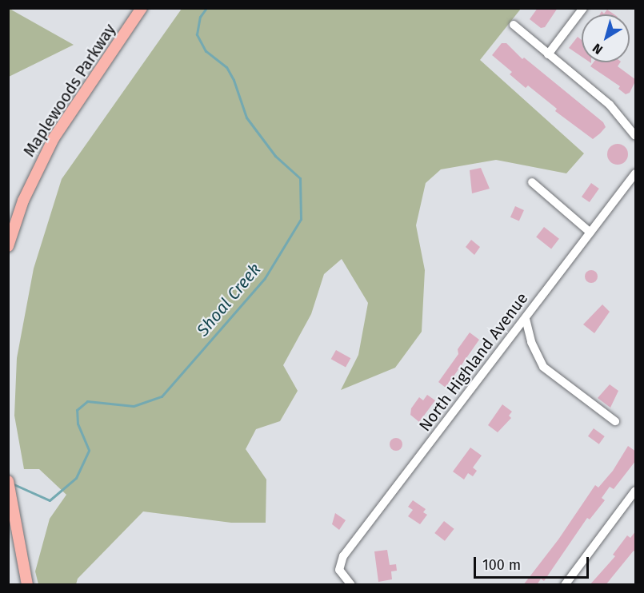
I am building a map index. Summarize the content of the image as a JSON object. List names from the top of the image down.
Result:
{
  "streets": {
    "main road": ["Maplewoods Parkway"],
    "street": ["North Highland Avenue"]
  },
  "water": ["Shoal Creek"],
  "scale_bar": "100 m",
  "north": "bottom left"
}
